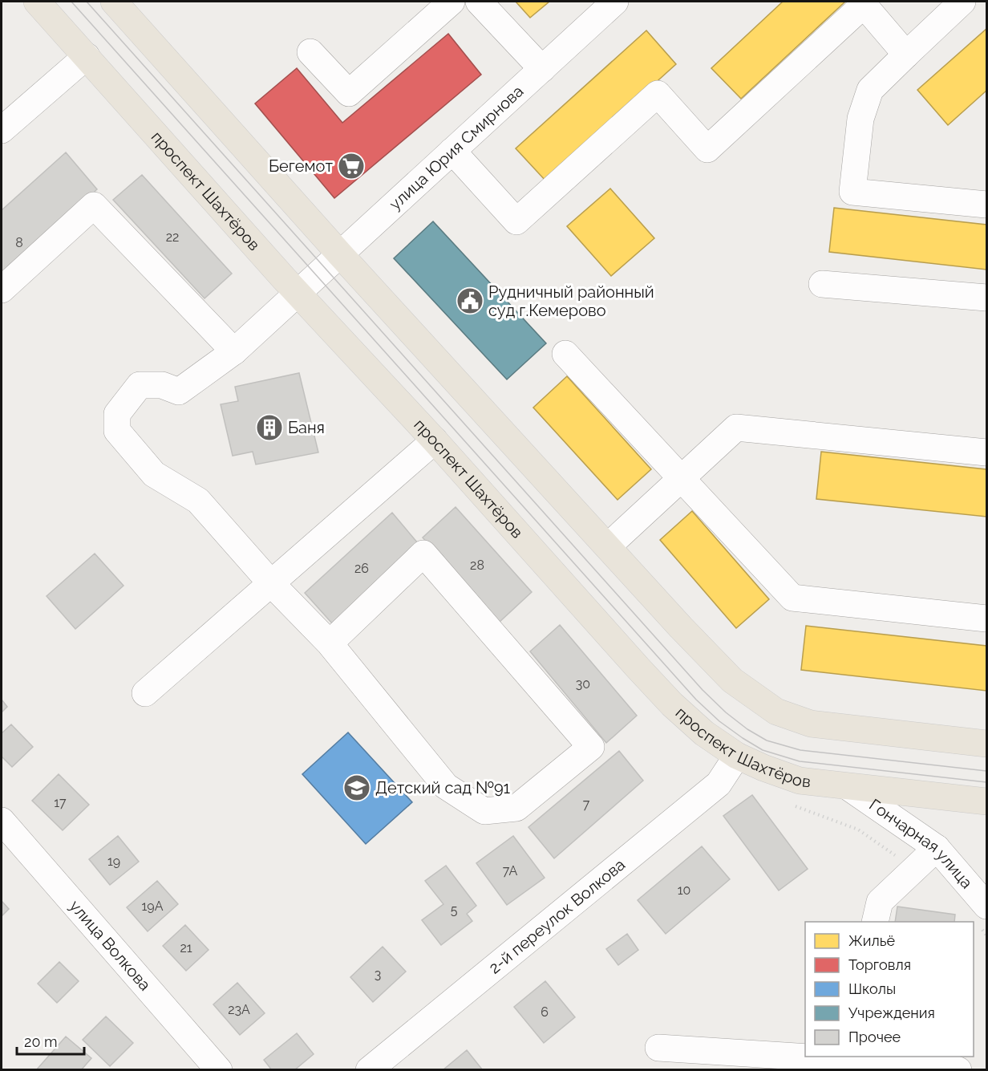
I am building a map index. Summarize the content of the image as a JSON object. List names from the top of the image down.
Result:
{
  "streets": {
    "main road": ["проспект Шахтёров"],
    "street": [
      "улица Юрия Смирнова",
      "Гончарная улица",
      "2-й переулок Волкова",
      "улица Волкова"
    ]
  },
  "crossings": [
    ["улица Юрия Смирнова", "проспект Шахтёров"],
    ["проспект Шахтёров", "Гончарная улица"],
    ["проспект Шахтёров", "2-й переулок Волкова"]
  ],
  "places": {
    "supermarket": ["Бегемот"],
    "public building": ["Рудничный районный суд г.Кемерово"],
    "building": ["Баня"],
    "school or university": ["Детский сад №91"]
  },
  "house_numbers": [
    "22",
    "8",
    "28",
    "26",
    "30",
    "17",
    "7",
    "19",
    "7А",
    "10",
    "19А",
    "5",
    "21",
    "3",
    "23А",
    "6"
  ],
  "legend": [
    "Жильё",
    "Торговля",
    "Школы",
    "Учреждения",
    "Прочее"
  ],
  "scale_bar": "20 m"
}
